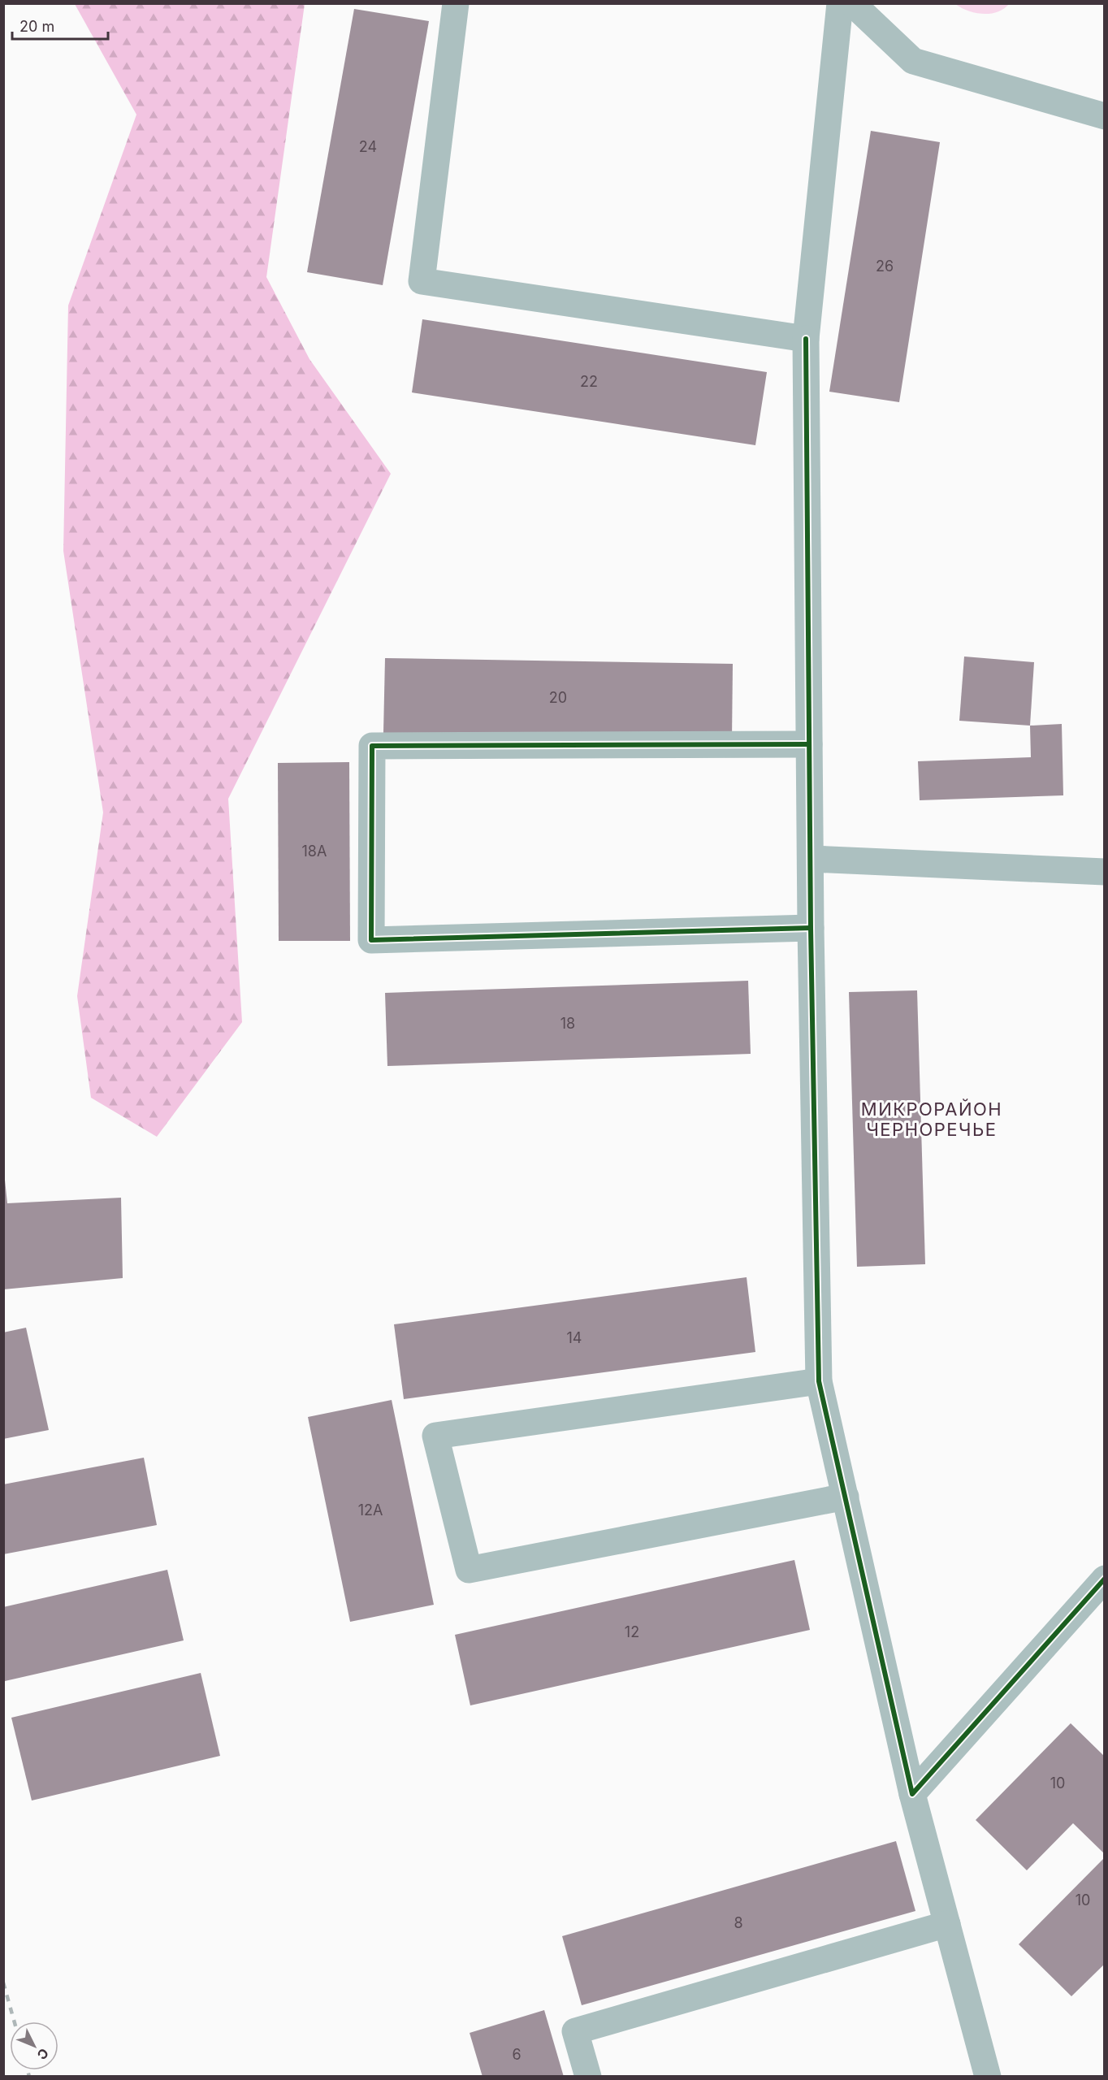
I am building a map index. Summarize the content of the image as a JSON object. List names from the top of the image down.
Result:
{
  "districts": ["МИКРОРАЙОН ЧЕРНОРЕЧЬЕ"],
  "house_numbers": [
    "24",
    "26",
    "22",
    "20",
    "18А",
    "18",
    "14",
    "12А",
    "12",
    "10",
    "10",
    "8",
    "6"
  ],
  "scale_bar": "20 m",
  "north": "bottom right"
}
